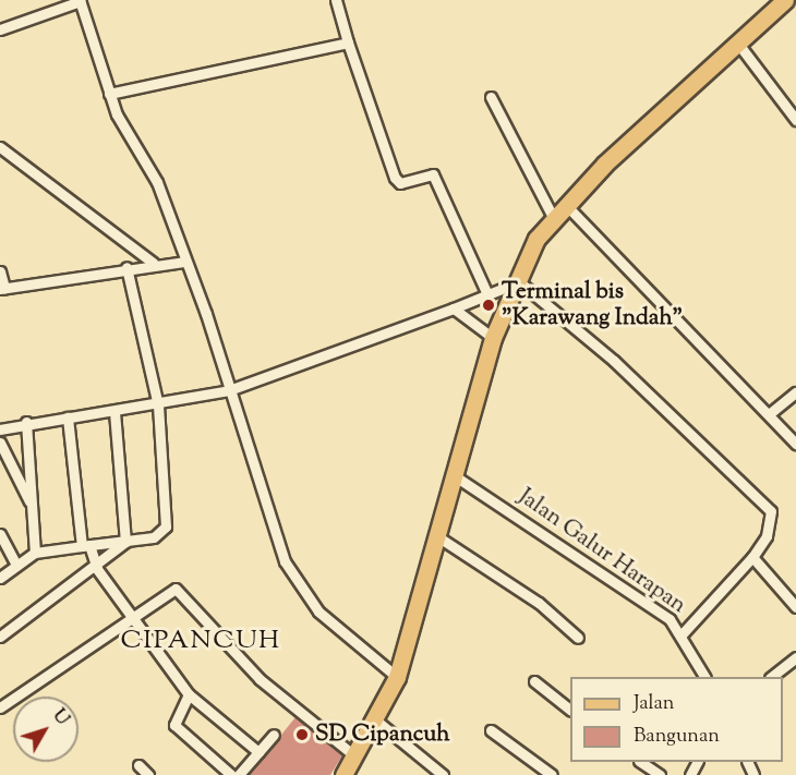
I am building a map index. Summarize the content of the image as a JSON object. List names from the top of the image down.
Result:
{
  "streets": {
    "street": ["Jalan Galur Harapan"]
  },
  "districts": ["CIPANCUH"],
  "places": ["Terminal bis \"Karawang Indah\"", "SD Cipancuh"],
  "legend": ["Jalan", "Bangunan"],
  "north": "top right"
}
